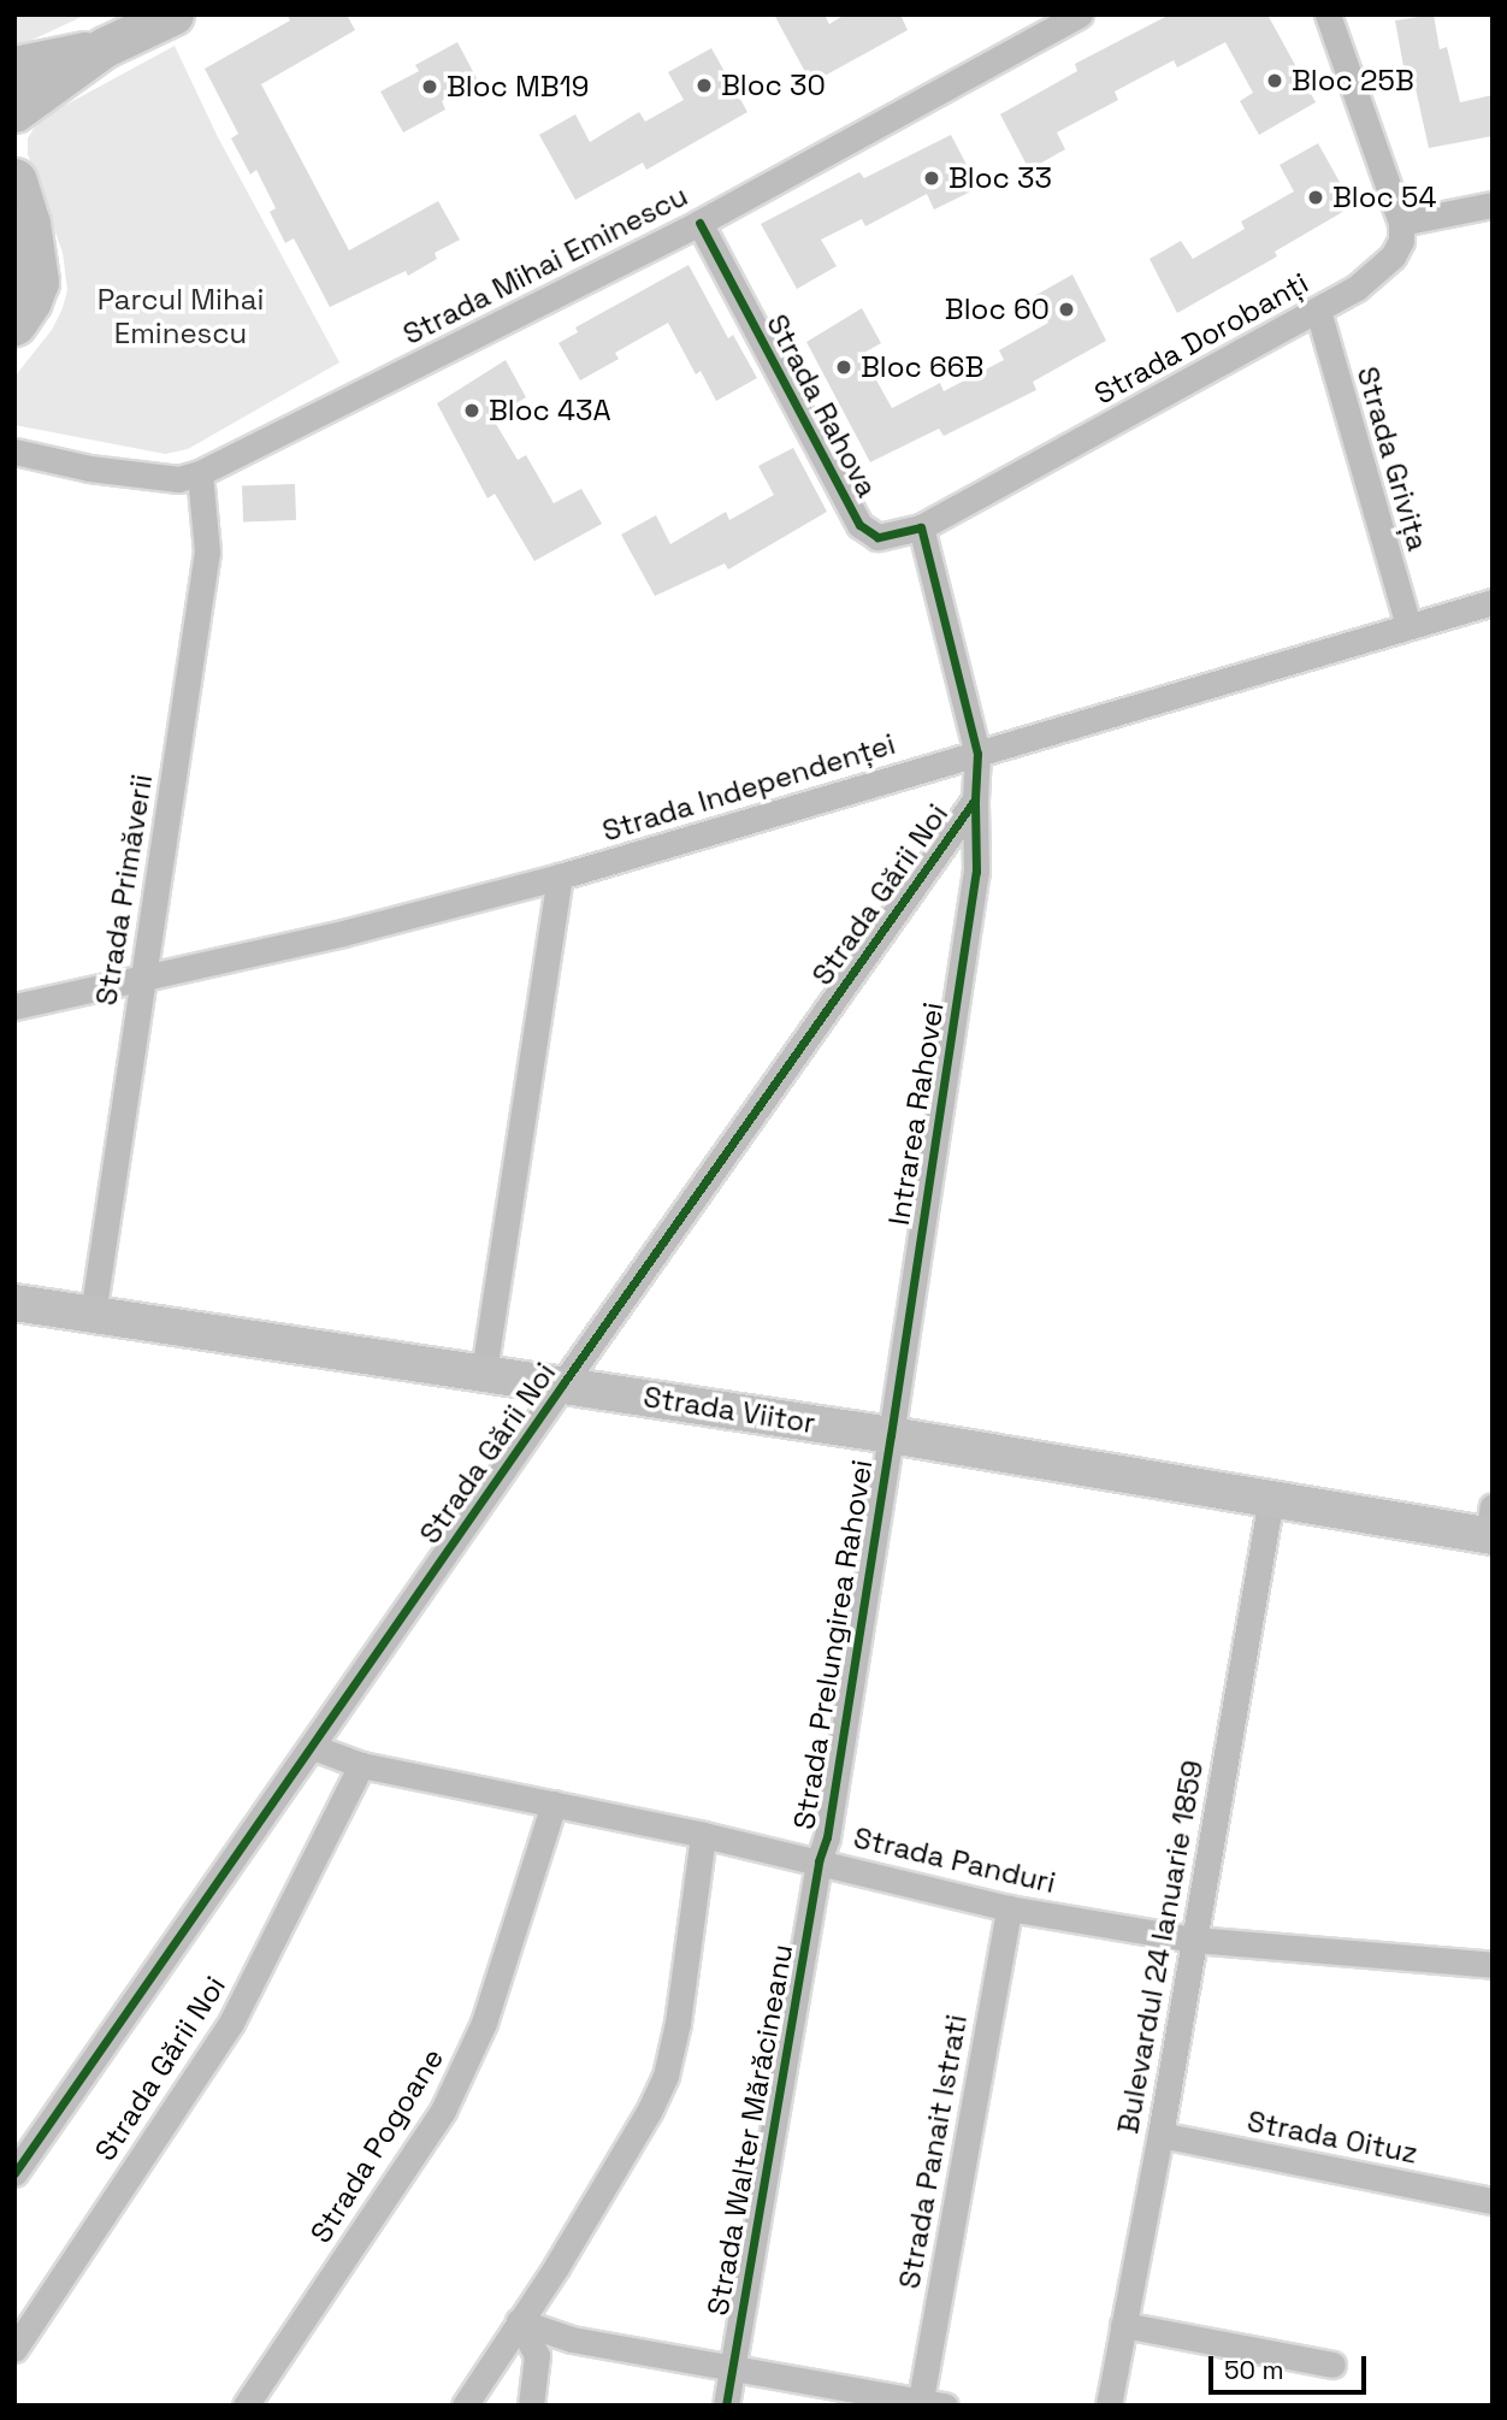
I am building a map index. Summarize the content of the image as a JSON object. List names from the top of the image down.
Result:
{
  "streets": {
    "street": [
      "Strada Mihai Eminescu",
      "Strada Dorobanți",
      "Strada Rahova",
      "Strada Grivița",
      "Strada Independenței",
      "Strada Primăverii",
      "Strada Gării Noi",
      "Intrarea Rahovei",
      "Strada Viitor",
      "Strada Prelungirea Rahovei",
      "Strada Panduri",
      "Bulevardul 24 Ianuarie 1859",
      "Strada Walter Mărăcineanu",
      "Strada Oituz",
      "Strada Pogoane",
      "Strada Panait Istrati"
    ]
  },
  "crossings": [
    ["Strada Mihai Eminescu", "Strada Rahova"],
    ["Strada Mihai Eminescu", "Strada Primăverii"],
    ["Strada Dorobanți", "Strada Rahova"],
    ["Strada Dorobanți", "Strada Grivița"],
    ["Strada Grivița", "Strada Independenței"],
    ["Strada Independenței", "Strada Primăverii"],
    ["Strada Independenței", "Strada Gării Noi"],
    ["Strada Primăverii", "Strada Viitor"],
    ["Strada Gării Noi", "Intrarea Rahovei"],
    ["Strada Gării Noi", "Strada Viitor"],
    ["Strada Gării Noi", "Strada Panduri"],
    ["Intrarea Rahovei", "Strada Viitor"],
    ["Intrarea Rahovei", "Strada Prelungirea Rahovei"],
    ["Strada Viitor", "Strada Prelungirea Rahovei"],
    ["Strada Viitor", "Bulevardul 24 Ianuarie 1859"],
    ["Strada Prelungirea Rahovei", "Strada Panduri"],
    ["Strada Prelungirea Rahovei", "Strada Walter Mărăcineanu"],
    ["Strada Panduri", "Bulevardul 24 Ianuarie 1859"],
    ["Strada Panduri", "Strada Walter Mărăcineanu"],
    ["Strada Panduri", "Strada Pogoane"],
    ["Strada Panduri", "Strada Panait Istrati"],
    ["Bulevardul 24 Ianuarie 1859", "Strada Oituz"]
  ],
  "parks": ["Parcul Mihai Eminescu"],
  "places": [
    "Bloc 25B",
    "Bloc 30",
    "Bloc MB19",
    "Bloc 33",
    "Bloc 54",
    "Bloc 60",
    "Bloc 66B",
    "Bloc 43A"
  ],
  "scale_bar": "50 m"
}
